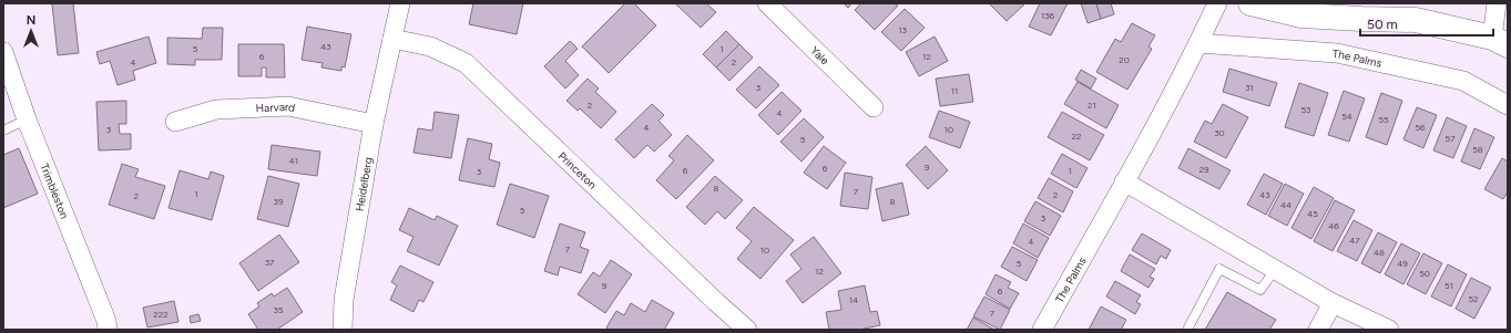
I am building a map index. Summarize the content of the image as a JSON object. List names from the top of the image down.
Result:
{
  "streets": {
    "street": [
      "Yale",
      "The Palms",
      "Harvard",
      "Princeton",
      "Heidelberg",
      "Trimbleston"
    ]
  },
  "crossings": [
    ["Harvard", "Heidelberg"],
    ["Princeton", "Heidelberg"]
  ],
  "house_numbers": [
    "136",
    "13",
    "43",
    "5",
    "1",
    "6",
    "12",
    "20",
    "4",
    "2",
    "3",
    "31",
    "11",
    "2",
    "21",
    "53",
    "4",
    "54",
    "55",
    "4",
    "56",
    "3",
    "10",
    "30",
    "22",
    "57",
    "5",
    "58",
    "41",
    "9",
    "6",
    "29",
    "6",
    "1",
    "3",
    "8",
    "7",
    "1",
    "2",
    "43",
    "2",
    "39",
    "8",
    "44",
    "5",
    "45",
    "3",
    "46",
    "47",
    "4",
    "7",
    "10",
    "48",
    "37",
    "5",
    "49",
    "12",
    "50",
    "9",
    "51",
    "6",
    "52",
    "14",
    "35",
    "7",
    "222"
  ],
  "scale_bar": "50 m",
  "north": "top"
}
